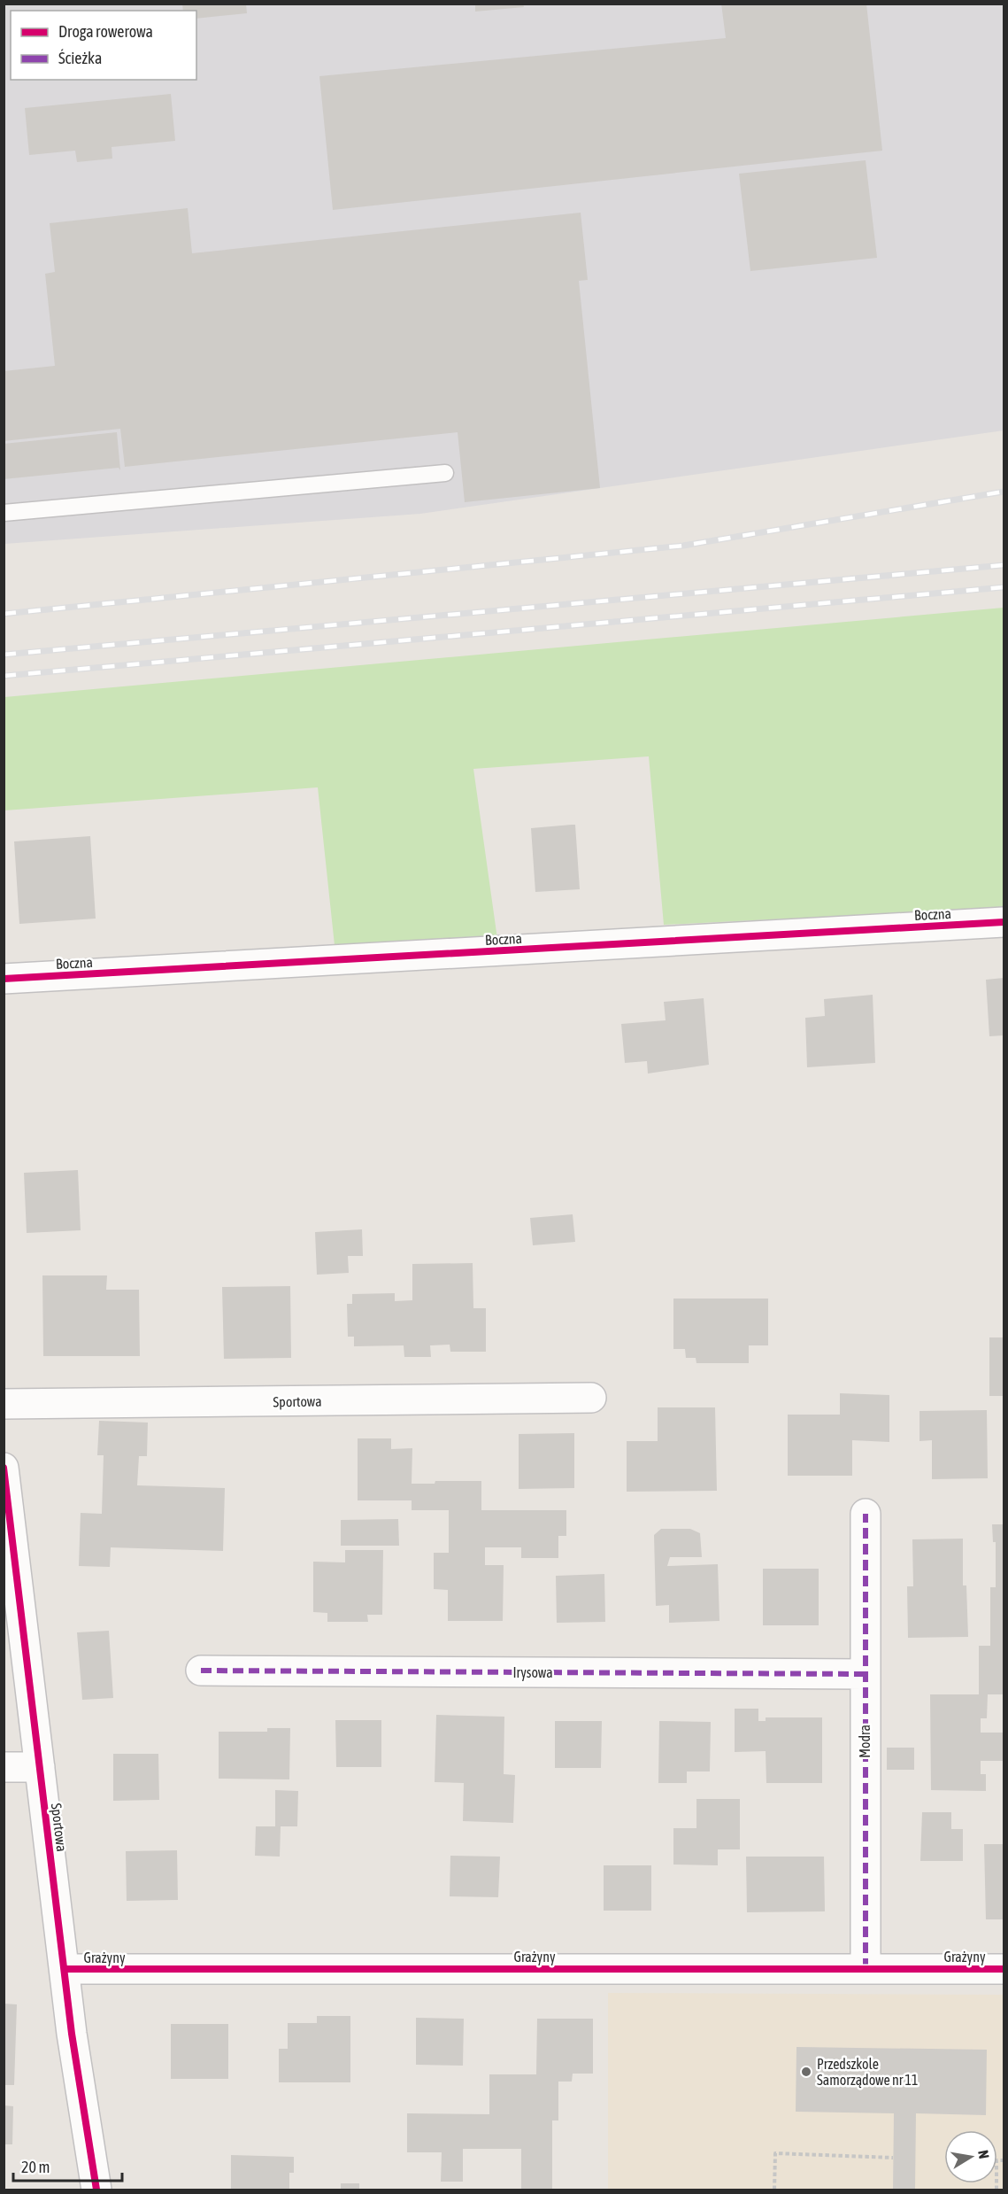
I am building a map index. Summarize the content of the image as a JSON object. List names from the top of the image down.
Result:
{
  "streets": {
    "street": [
      "Boczna",
      "Sportowa",
      "Irysowa",
      "Modra",
      "Grażyny"
    ]
  },
  "crossings": [
    ["Sportowa", "Grażyny"],
    ["Irysowa", "Modra"],
    ["Modra", "Grażyny"]
  ],
  "places": ["Przedszkole Samorządowe nr 11"],
  "legend": ["Droga rowerowa", "Ścieżka"],
  "scale_bar": "20 m",
  "north": "right"
}
